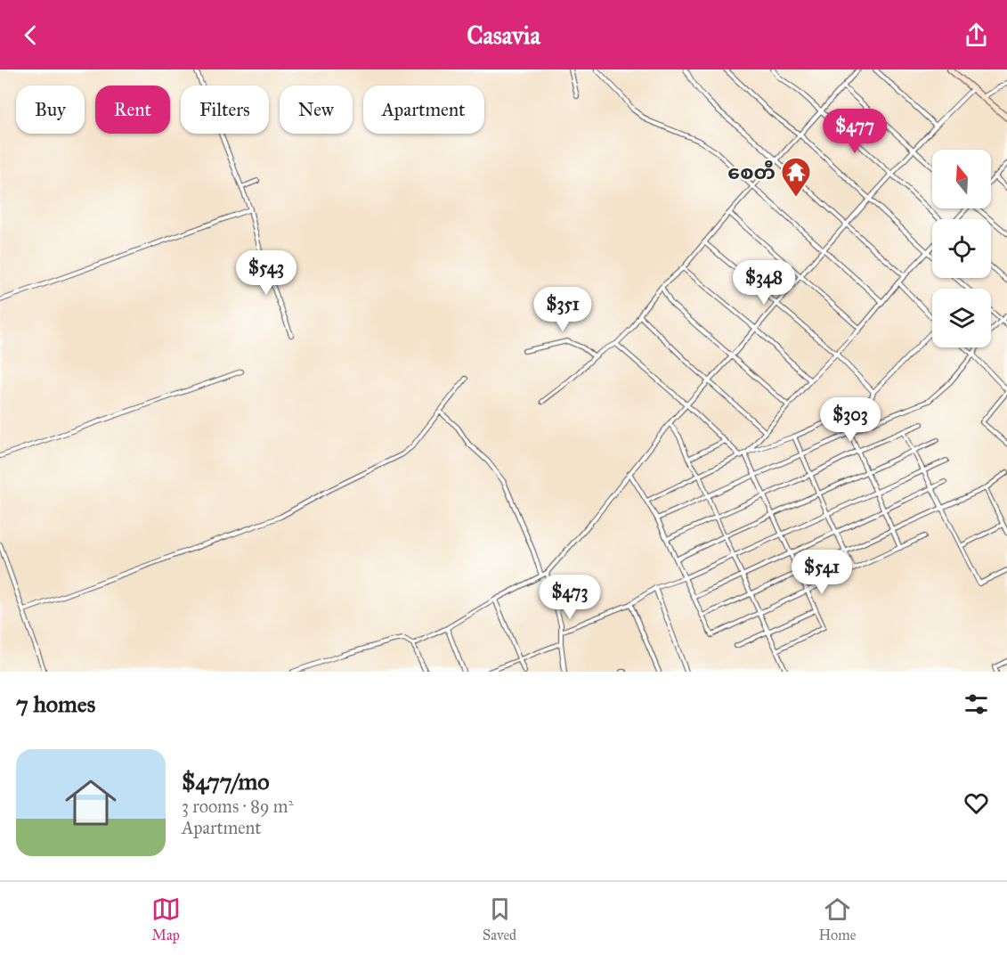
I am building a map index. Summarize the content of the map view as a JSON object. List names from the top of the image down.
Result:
{
  "places": {
    "temple": ["စေတီ"]
  },
  "north": "top",
  "page": {
    "header": "Casavia",
    "chip": [
      "Buy",
      "Rent",
      "Filters",
      "New",
      "Apartment"
    ],
    "price": [
      "$477",
      "$543",
      "$348",
      "$351",
      "$303",
      "$541",
      "$473"
    ],
    "heading": "7 homes",
    "list": [
      {
        "name": "$477/mo",
        "note": "3 rooms · 89 m² · Apartment"
      }
    ],
    "tabs": ["Map", "Saved", "Home"]
  }
}
